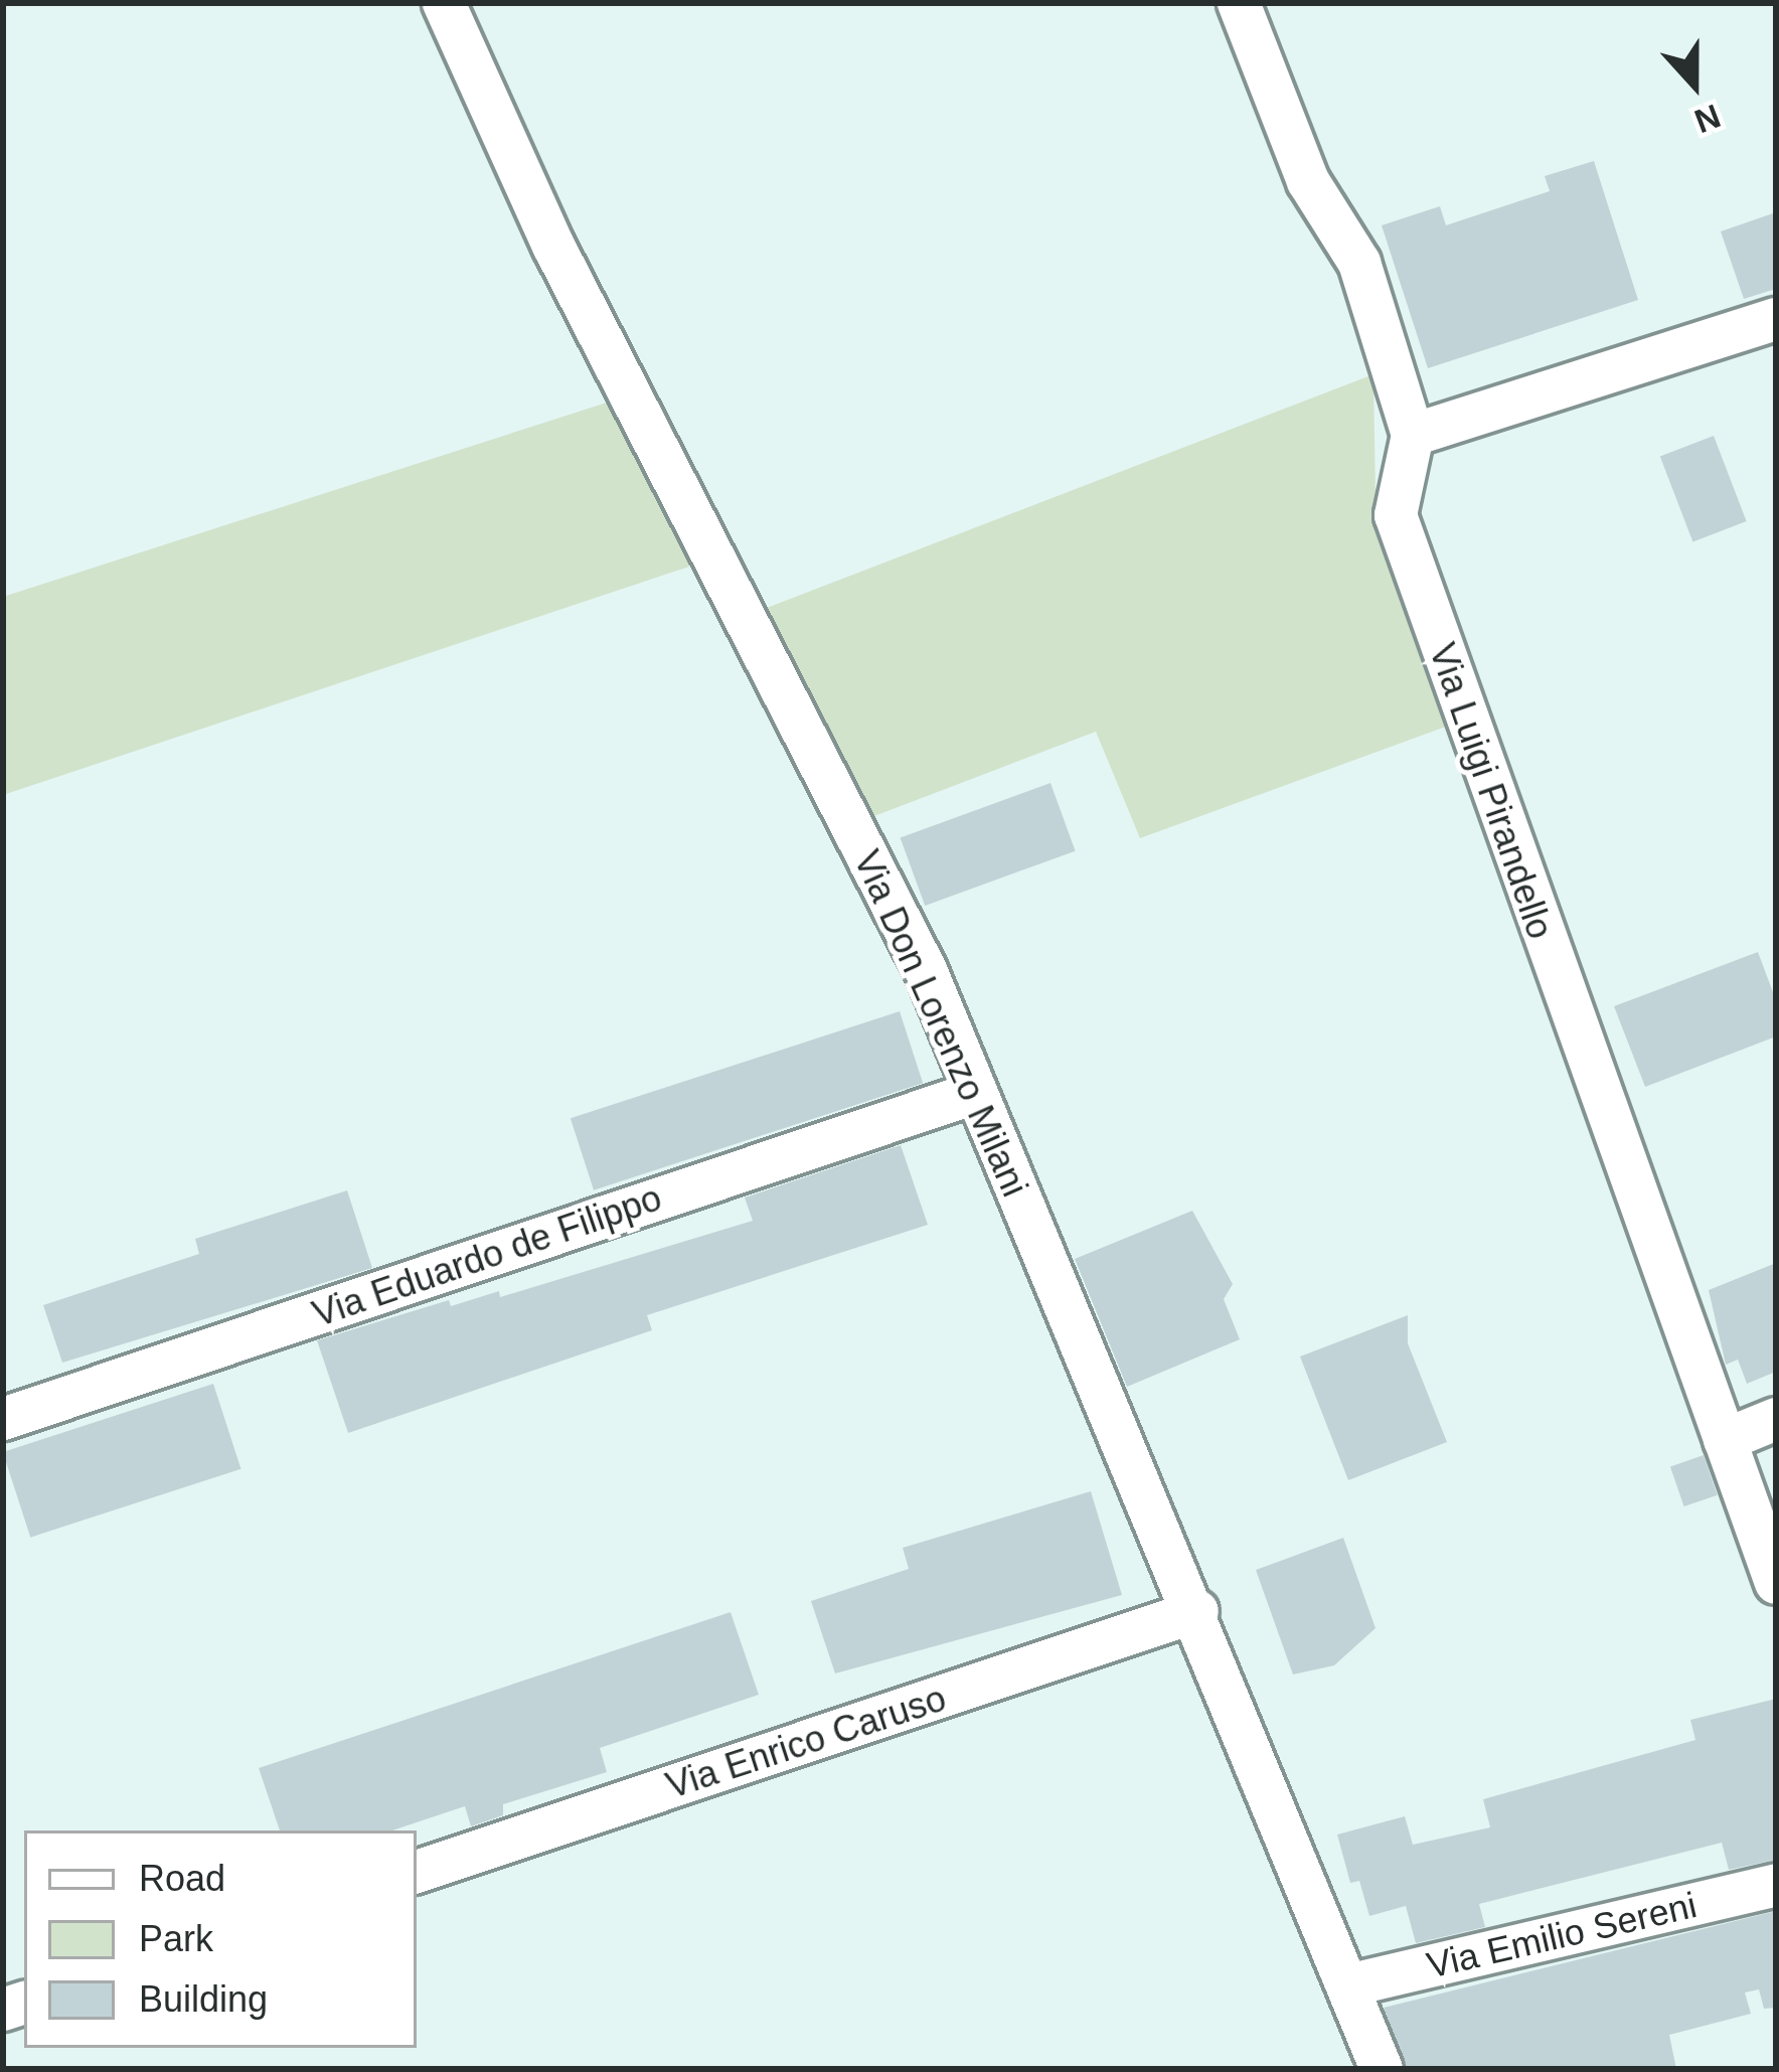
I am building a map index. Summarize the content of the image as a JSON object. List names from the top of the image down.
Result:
{
  "streets": {
    "street": [
      "Via Luigi Pirandello",
      "Via Don Lorenzo Milani",
      "Via Eduardo de Filippo",
      "Via Enrico Caruso",
      "Via Emilio Sereni"
    ]
  },
  "crossings": [
    ["Via Don Lorenzo Milani", "Via Eduardo de Filippo"],
    ["Via Don Lorenzo Milani", "Via Enrico Caruso"],
    ["Via Don Lorenzo Milani", "Via Emilio Sereni"]
  ],
  "legend": ["Road", "Park", "Building"],
  "north": "bottom"
}
